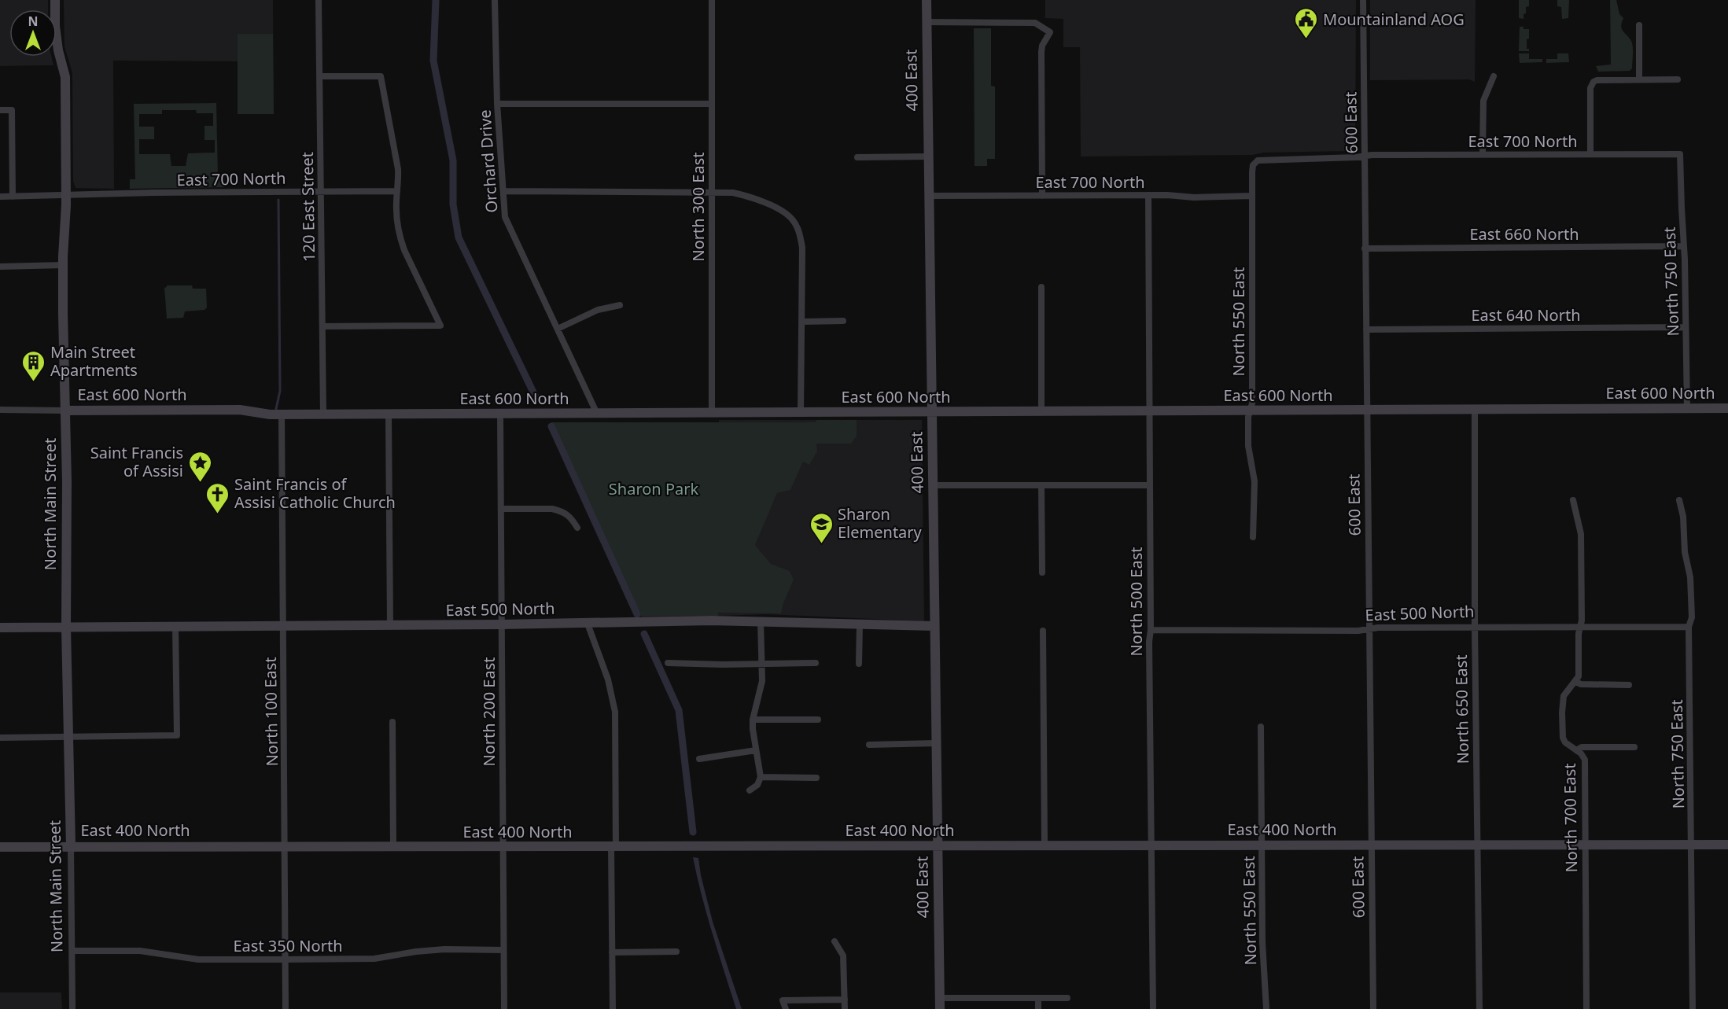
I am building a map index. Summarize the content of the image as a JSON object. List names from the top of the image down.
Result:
{
  "streets": {
    "street": [
      "400 East",
      "600 East",
      "East 700 North",
      "Orchard Drive",
      "120 East Street",
      "North 300 East",
      "East 660 North",
      "North 750 East",
      "East 640 North",
      "North 550 East",
      "East 600 North",
      "North Main Street",
      "North 500 East",
      "East 500 North",
      "North 650 East",
      "North 100 East",
      "North 200 East",
      "North 700 East",
      "East 400 North",
      "East 350 North"
    ]
  },
  "crossings": [
    ["400 East", "East 700 North"],
    ["400 East", "East 600 North"],
    ["400 East", "East 500 North"],
    ["400 East", "East 400 North"],
    ["600 East", "East 700 North"],
    ["600 East", "East 660 North"],
    ["600 East", "East 640 North"],
    ["600 East", "East 600 North"],
    ["600 East", "East 500 North"],
    ["600 East", "East 400 North"],
    ["East 700 North", "120 East Street"],
    ["East 700 North", "North 750 East"],
    ["East 700 North", "North 550 East"],
    ["East 700 North", "North Main Street"],
    ["East 700 North", "North 500 East"],
    ["Orchard Drive", "East 600 North"],
    ["120 East Street", "East 600 North"],
    ["North 300 East", "East 600 North"],
    ["East 660 North", "North 750 East"],
    ["North 750 East", "East 640 North"],
    ["North 750 East", "East 600 North"],
    ["North 750 East", "East 500 North"],
    ["North 750 East", "East 400 North"],
    ["North 550 East", "East 600 North"],
    ["North 550 East", "East 400 North"],
    ["East 600 North", "North Main Street"],
    ["East 600 North", "North 500 East"],
    ["East 600 North", "North 650 East"],
    ["East 600 North", "North 100 East"],
    ["East 600 North", "North 200 East"],
    ["North Main Street", "East 500 North"],
    ["North Main Street", "East 400 North"],
    ["North Main Street", "East 350 North"],
    ["North 500 East", "East 500 North"],
    ["North 500 East", "East 400 North"],
    ["East 500 North", "North 650 East"],
    ["East 500 North", "North 100 East"],
    ["East 500 North", "North 200 East"],
    ["East 500 North", "North 700 East"],
    ["North 650 East", "East 400 North"],
    ["North 100 East", "East 400 North"],
    ["North 100 East", "East 350 North"],
    ["North 200 East", "East 400 North"],
    ["North 200 East", "East 350 North"],
    ["North 700 East", "East 400 North"]
  ],
  "parks": ["Sharon Park"],
  "places": {
    "public building": ["Mountainland AOG"],
    "building": ["Main Street Apartments"],
    "place": ["Saint Francis of Assisi"],
    "church": ["Saint Francis of Assisi Catholic Church"],
    "school or university": ["Sharon Elementary"]
  },
  "north": "top"
}
